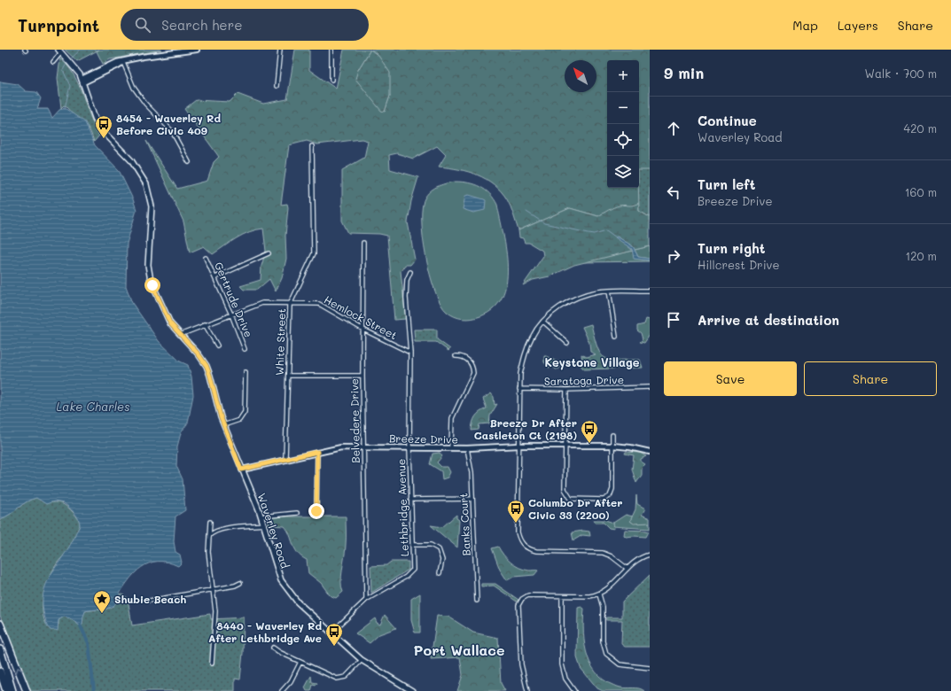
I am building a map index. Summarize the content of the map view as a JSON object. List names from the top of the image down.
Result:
{
  "streets": {
    "main road": ["Waverley Road"],
    "street": [
      "Gertrude Drive",
      "Hemlock Street",
      "White Street",
      "Saratoga Drive",
      "Belvedere Drive",
      "Breeze Drive",
      "Lethbridge Avenue",
      "Banks Court"
    ]
  },
  "crossings": [
    ["Gertrude Drive", "Hemlock Street"],
    ["Hemlock Street", "White Street"],
    ["Hemlock Street", "Belvedere Drive"],
    ["Hemlock Street", "Lethbridge Avenue"],
    ["Hemlock Street", "Waverley Road"],
    ["White Street", "Breeze Drive"],
    ["Belvedere Drive", "Breeze Drive"],
    ["Belvedere Drive", "Lethbridge Avenue"],
    ["Breeze Drive", "Lethbridge Avenue"],
    ["Breeze Drive", "Banks Court"],
    ["Breeze Drive", "Waverley Road"],
    ["Lethbridge Avenue", "Waverley Road"]
  ],
  "districts": ["Keystone Village", "Port Wallace"],
  "water": ["Lake Charles"],
  "places": {
    "bus stop": [
      "8454 - Waverley Rd Before Civic 409",
      "Breeze Dr After Castleton Ct (2198)",
      "Columbo Dr After Civic 33 (2200)",
      "8440 - Waverley Rd After Lethbridge Ave"
    ],
    "place": ["Shubie Beach"]
  },
  "north": "top left",
  "page": {
    "header": "Turnpoint",
    "search": "Search here",
    "nav": ["Map", "Layers", "Share"],
    "heading": ["9 min", "Walk · 700 m"],
    "map_buttons": ["+", "−"],
    "list": [
      ["Continue", "Waverley Road", "420 m"],
      ["Turn left", "Breeze Drive", "160 m"],
      ["Turn right", "Hillcrest Drive", "120 m"],
      "Arrive at destination"
    ],
    "buttons": ["Save", "Share"]
  }
}
